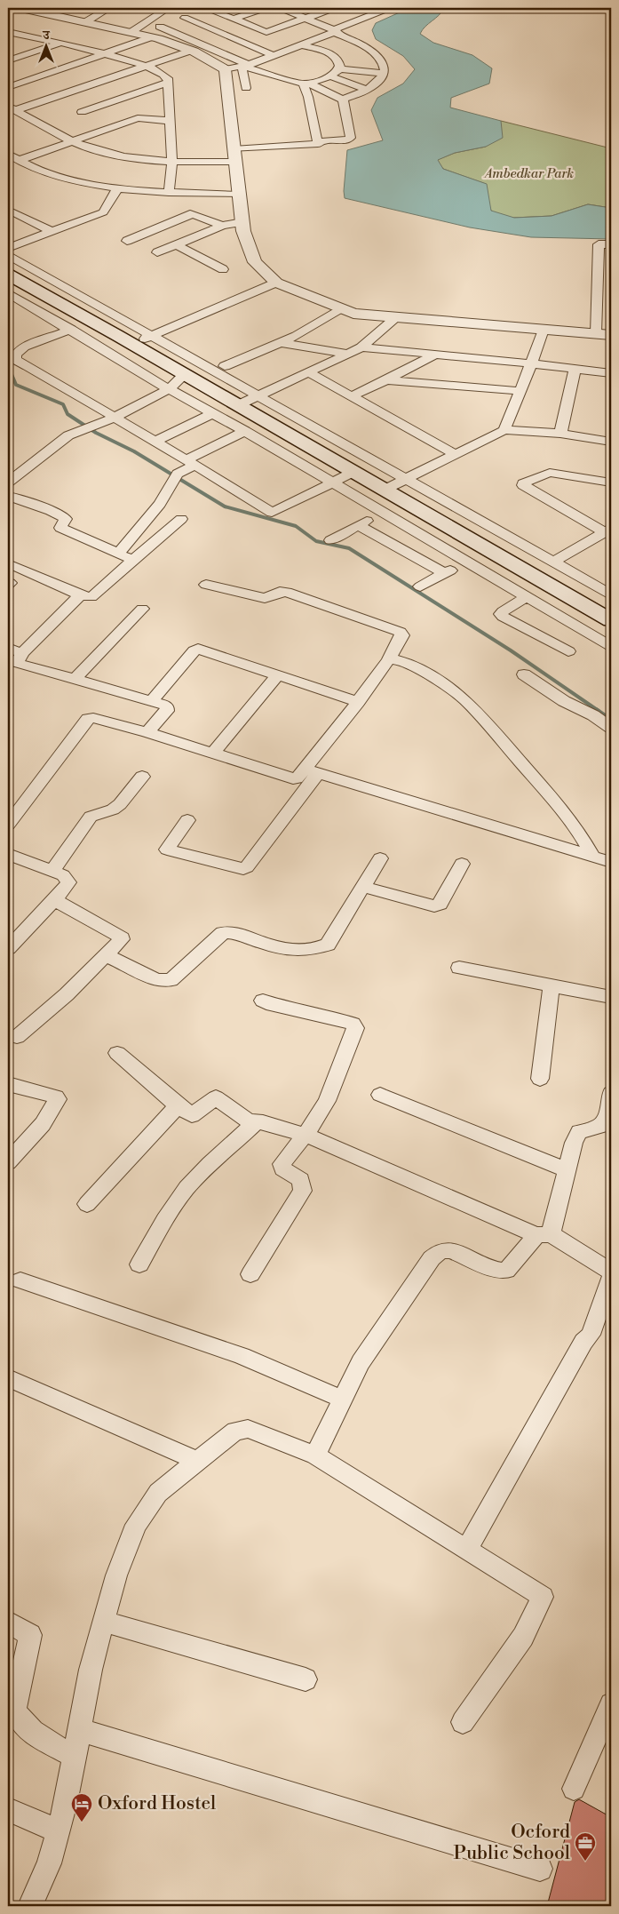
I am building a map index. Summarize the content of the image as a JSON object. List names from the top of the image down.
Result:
{
  "parks": ["Ambedkar Park"],
  "places": {
    "hotel": ["Oxford Hostel"],
    "office": ["Ocford Public School"]
  },
  "north": "top"
}
